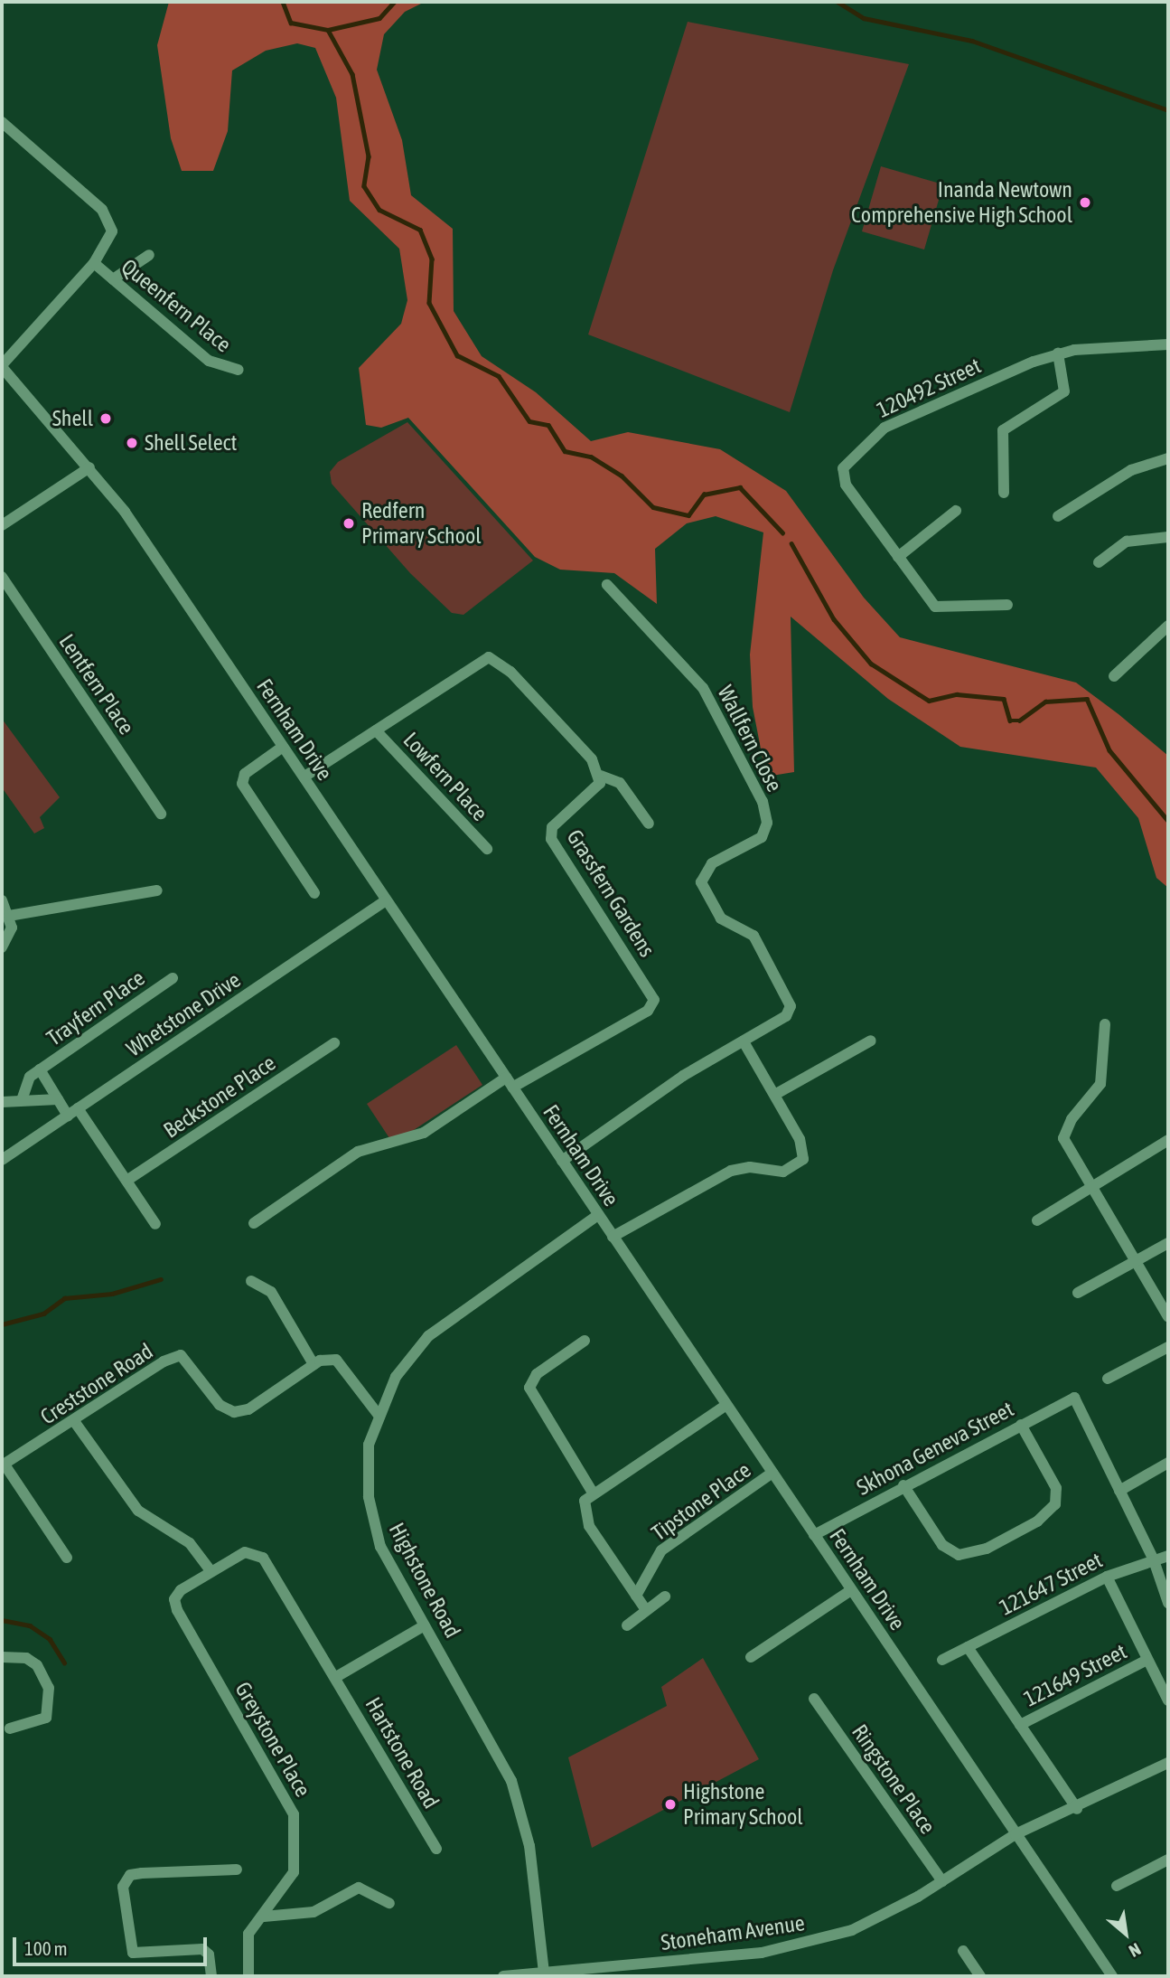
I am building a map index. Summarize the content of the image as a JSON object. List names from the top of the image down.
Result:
{
  "streets": {
    "street": [
      "Queenfern Place",
      "120492 Street",
      "Lentfern Place",
      "Fernham Drive",
      "Wallfern Close",
      "Lowfern Place",
      "Grassfern Gardens",
      "Trayfern Place",
      "Whetstone Drive",
      "Beckstone Place",
      "Creststone Road",
      "Skhona Geneva Street",
      "Tipstone Place",
      "Highstone Road",
      "121647 Street",
      "121649 Street",
      "Greystone Place",
      "Hartstone Road",
      "Ringstone Place",
      "Stoneham Avenue"
    ]
  },
  "crossings": [
    ["Fernham Drive", "Wallfern Close"],
    ["Fernham Drive", "Grassfern Gardens"],
    ["Fernham Drive", "Whetstone Drive"],
    ["Fernham Drive", "Skhona Geneva Street"],
    ["Fernham Drive", "Tipstone Place"],
    ["Fernham Drive", "Highstone Road"],
    ["Fernham Drive", "Stoneham Avenue"],
    ["Trayfern Place", "Whetstone Drive"],
    ["Highstone Road", "Stoneham Avenue"],
    ["Greystone Place", "Hartstone Road"],
    ["Ringstone Place", "Stoneham Avenue"]
  ],
  "places": [
    "Inanda Newtown Comprehensive High School",
    "Shell",
    "Shell Select",
    "Redfern Primary School",
    "Highstone Primary School"
  ],
  "scale_bar": "100 m",
  "north": "bottom right"
}
